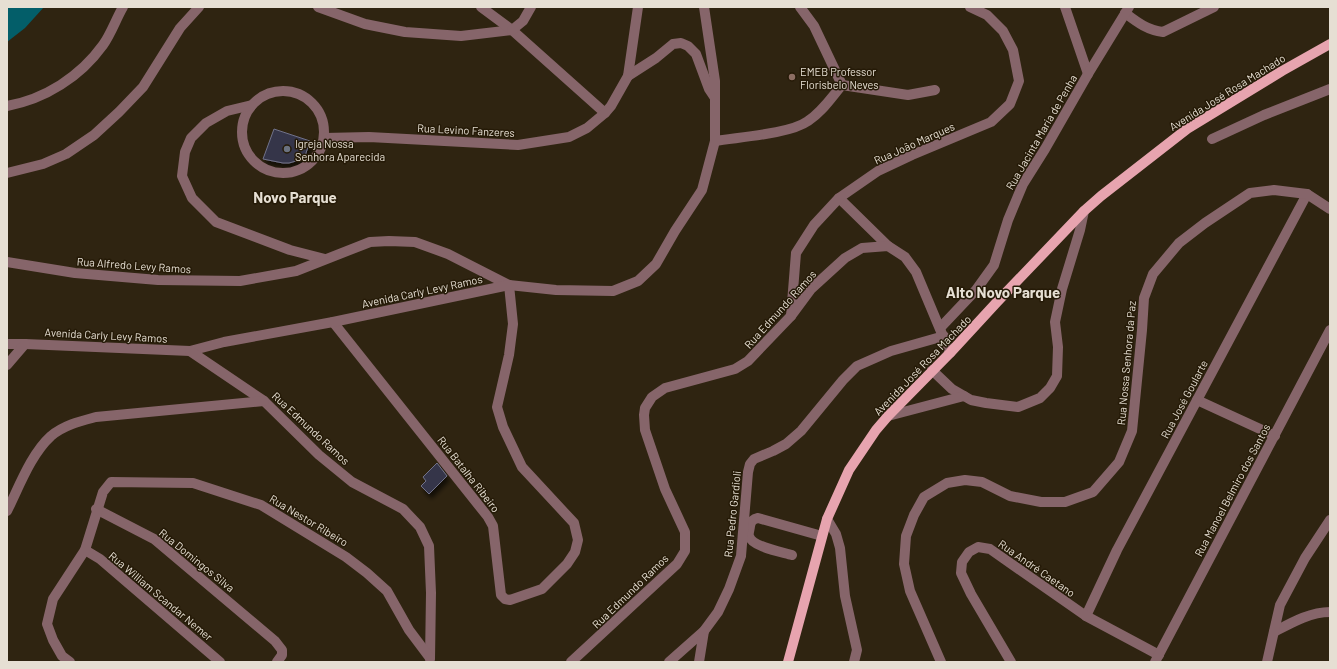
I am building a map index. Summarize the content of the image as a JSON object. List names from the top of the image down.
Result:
{
  "streets": {
    "main road": ["Avenida José Rosa Machado"],
    "street": [
      "Rua Levino Fanzeres",
      "Rua Jacinta Maria de Penha",
      "Rua João Marques",
      "Rua Alfredo Levy Ramos",
      "Avenida Carly Levy Ramos",
      "Rua Edmundo Ramos",
      "Rua Nossa Senhora da Paz",
      "Rua José Goularte",
      "Rua Batalha Ribeiro",
      "Rua Manoel Belmiro dos Santos",
      "Rua Pedro Gardioli",
      "Rua Nestor Ribeiro",
      "Rua Domingos Silva",
      "Rua André Caetano",
      "Rua William Scandar Nemer"
    ]
  },
  "crossings": [
    ["Rua Jacinta Maria de Penha", "Rua Pedro Gardioli"],
    ["Rua João Marques", "Rua Edmundo Ramos"],
    ["Rua Alfredo Levy Ramos", "Avenida Carly Levy Ramos"],
    ["Rua Alfredo Levy Ramos", "Rua Batalha Ribeiro"],
    ["Avenida Carly Levy Ramos", "Rua Edmundo Ramos"],
    ["Avenida Carly Levy Ramos", "Rua Batalha Ribeiro"],
    ["Rua Edmundo Ramos", "Rua Nestor Ribeiro"],
    ["Rua Nossa Senhora da Paz", "Rua José Goularte"],
    ["Rua José Goularte", "Rua André Caetano"],
    ["Rua Manoel Belmiro dos Santos", "Rua André Caetano"],
    ["Rua Nestor Ribeiro", "Rua Domingos Silva"],
    ["Rua Nestor Ribeiro", "Rua William Scandar Nemer"]
  ],
  "districts": ["Novo Parque", "Alto Novo Parque"],
  "places": ["EMEB Professor Florisbelo Neves", "Igreja Nossa Senhora Aparecida"]
}
